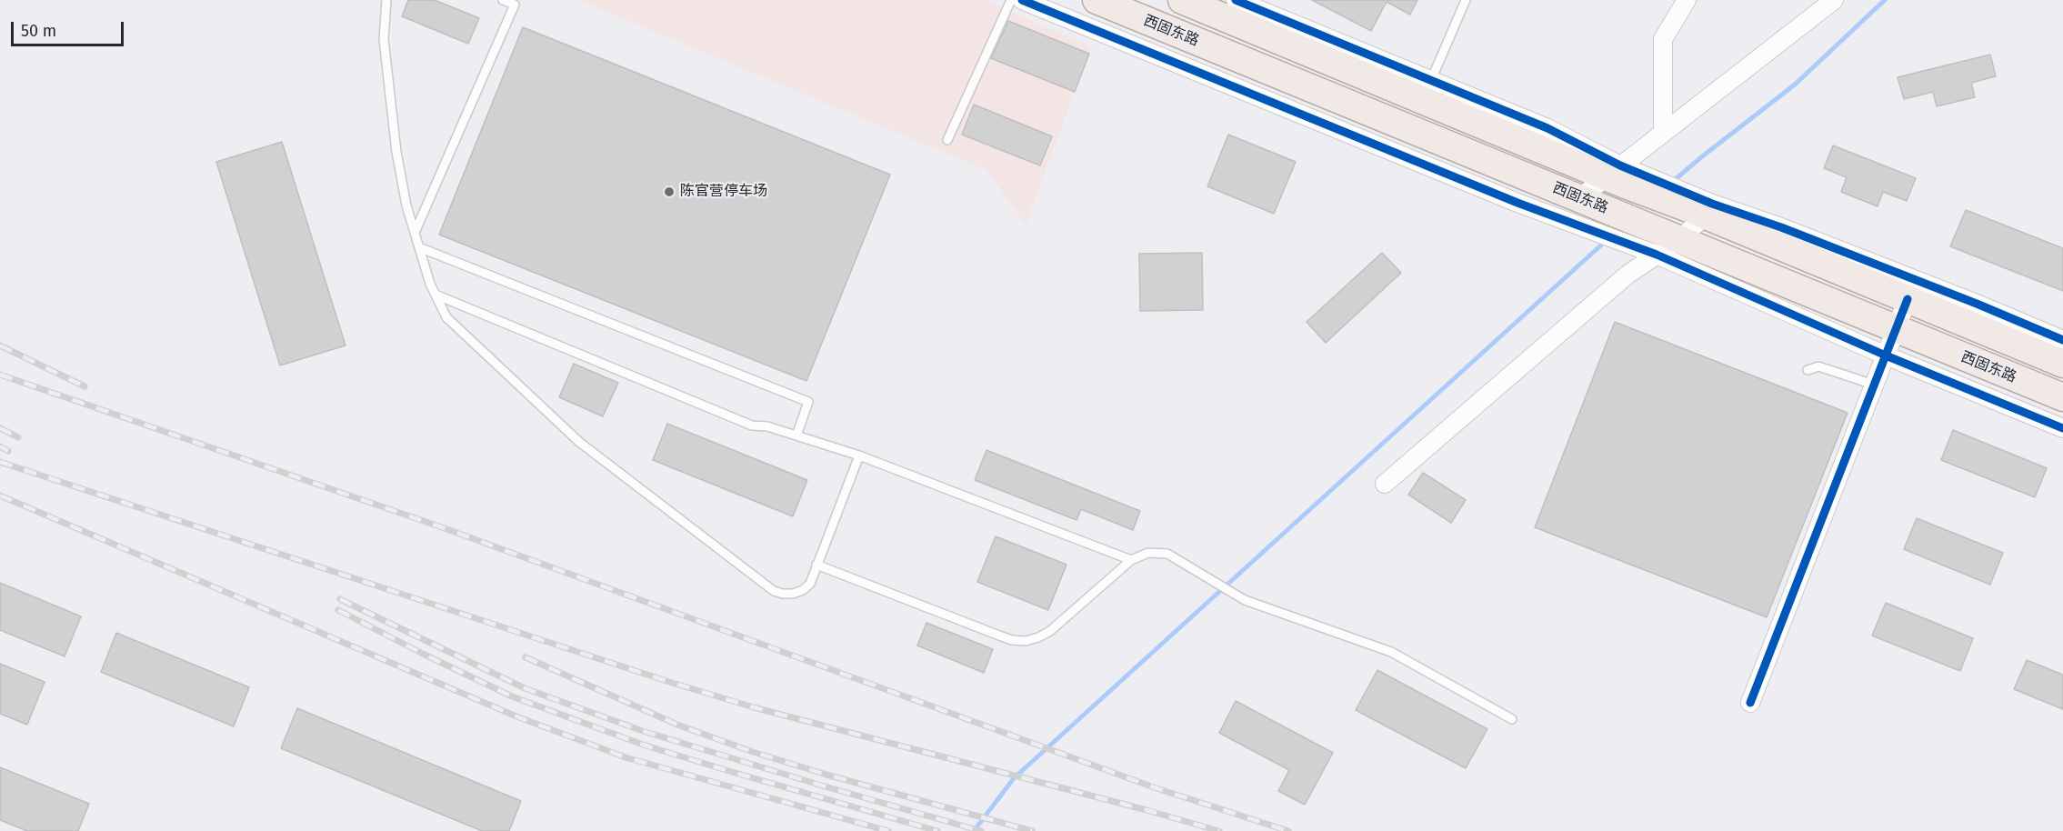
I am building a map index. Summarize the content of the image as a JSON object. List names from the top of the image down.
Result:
{
  "streets": {
    "main road": ["西固东路"]
  },
  "places": ["陈官营停车场"],
  "scale_bar": "50 m"
}
